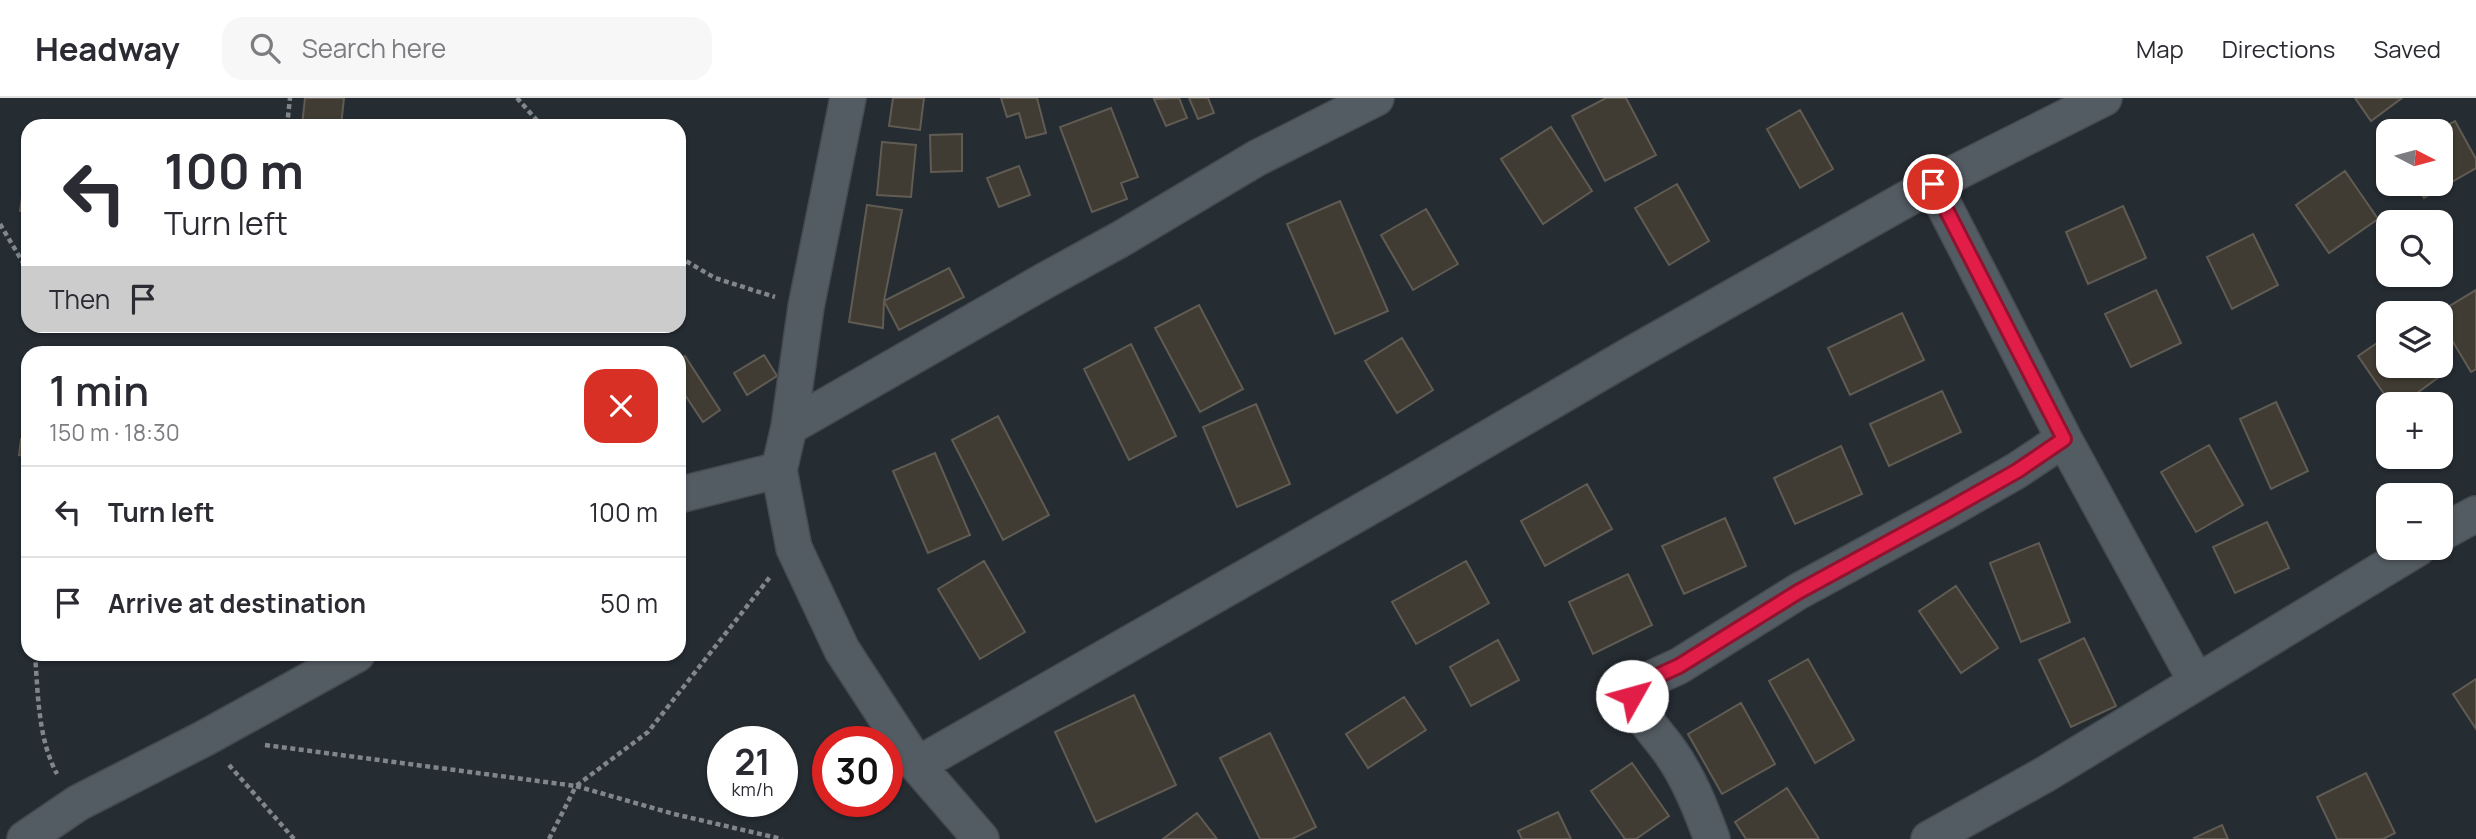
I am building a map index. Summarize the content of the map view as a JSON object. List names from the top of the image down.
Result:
{
  "north": "right",
  "page": {
    "header": "Headway",
    "search": "Search here",
    "nav": ["Map", "Directions", "Saved"],
    "map_buttons": ["+", "−"],
    "turn": ["100 m", "Turn left"],
    "then": "Then",
    "heading": ["1 min", "150 m · 18:30"],
    "list": [
      {
        "name": "Turn left",
        "value": "100 m"
      },
      {
        "name": "Arrive at destination",
        "value": "50 m"
      }
    ],
    "speed": "21 km/h",
    "limit": "30"
  }
}
